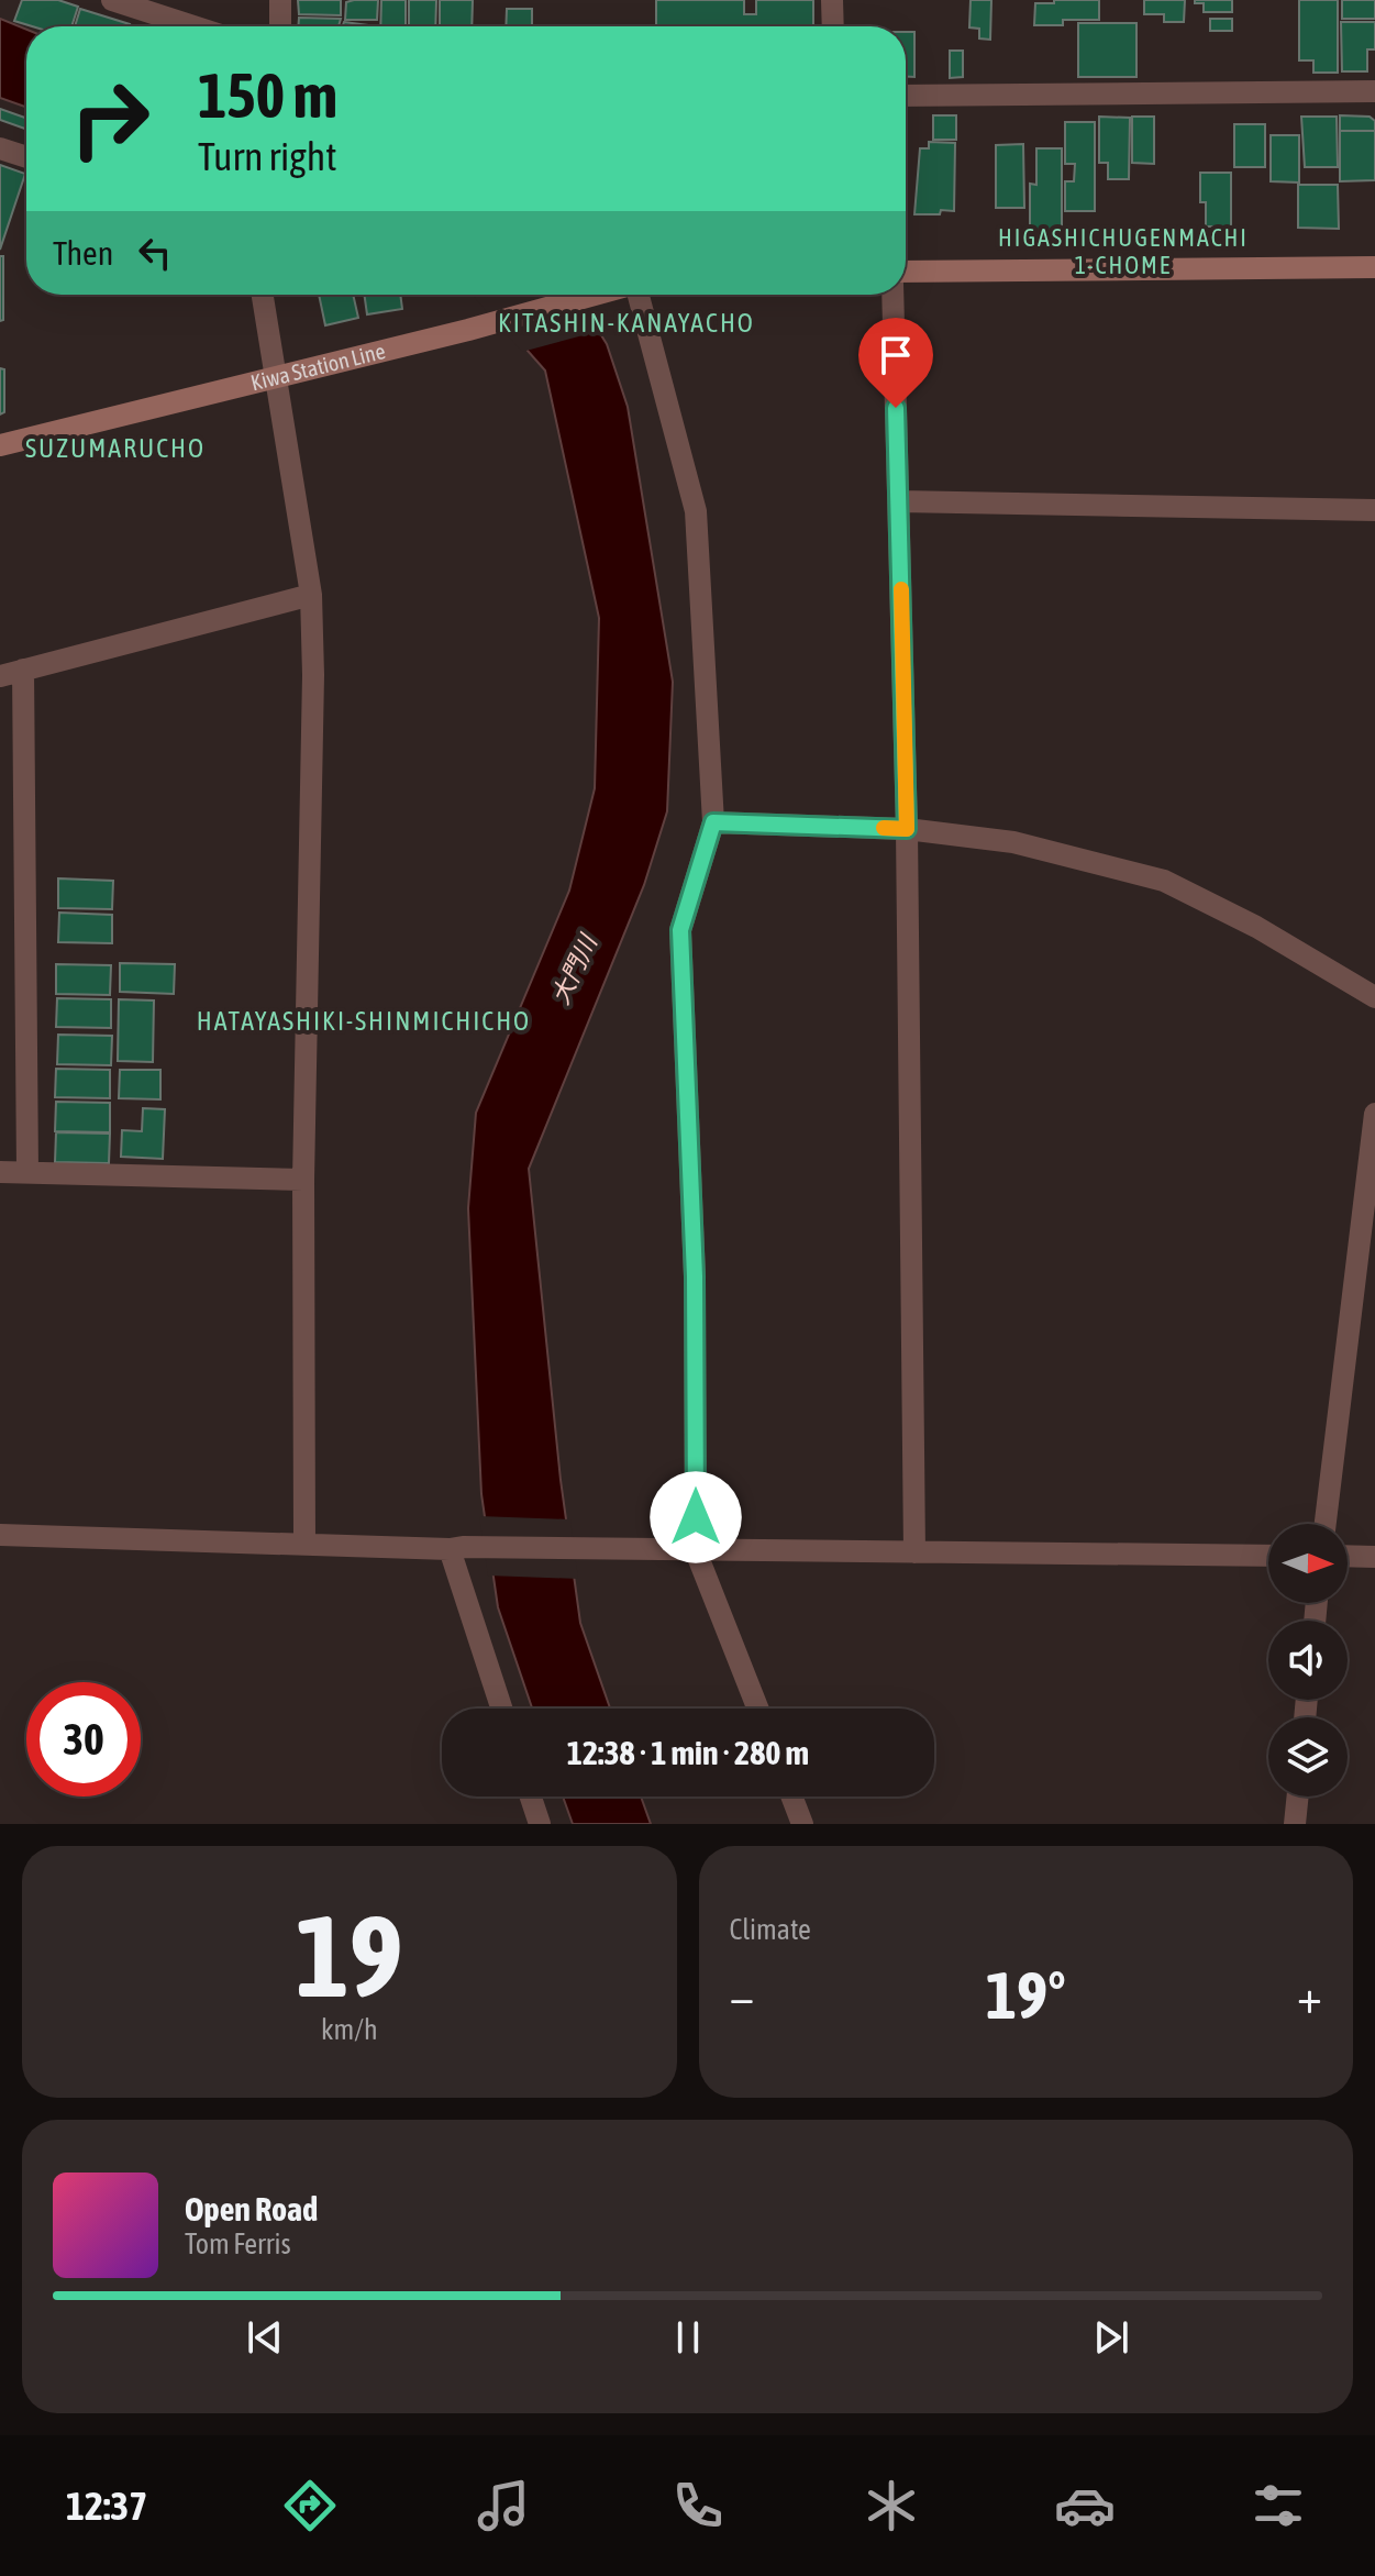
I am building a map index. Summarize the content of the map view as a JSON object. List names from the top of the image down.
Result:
{
  "streets": {
    "main road": ["Kiwa Station Line"]
  },
  "districts": [
    "HIGASHICHUGENMACHI 1-CHOME",
    "KITASHIN-KANAYACHO",
    "SUZUMARUCHO",
    "HATAYASHIKI-SHINMICHICHO"
  ],
  "water": ["大門川"],
  "north": "right",
  "page": {
    "turn": ["150 m", "Turn right"],
    "then": "Then",
    "limit": "30",
    "trip": "12:38 · 1 min · 280 m",
    "tile": [
      ["19", "km/h"],
      "Climate"
    ],
    "heat": ["−", "19°", "+"],
    "song": ["Open Road", "Tom Ferris"],
    "tabs": "12:37"
  }
}
